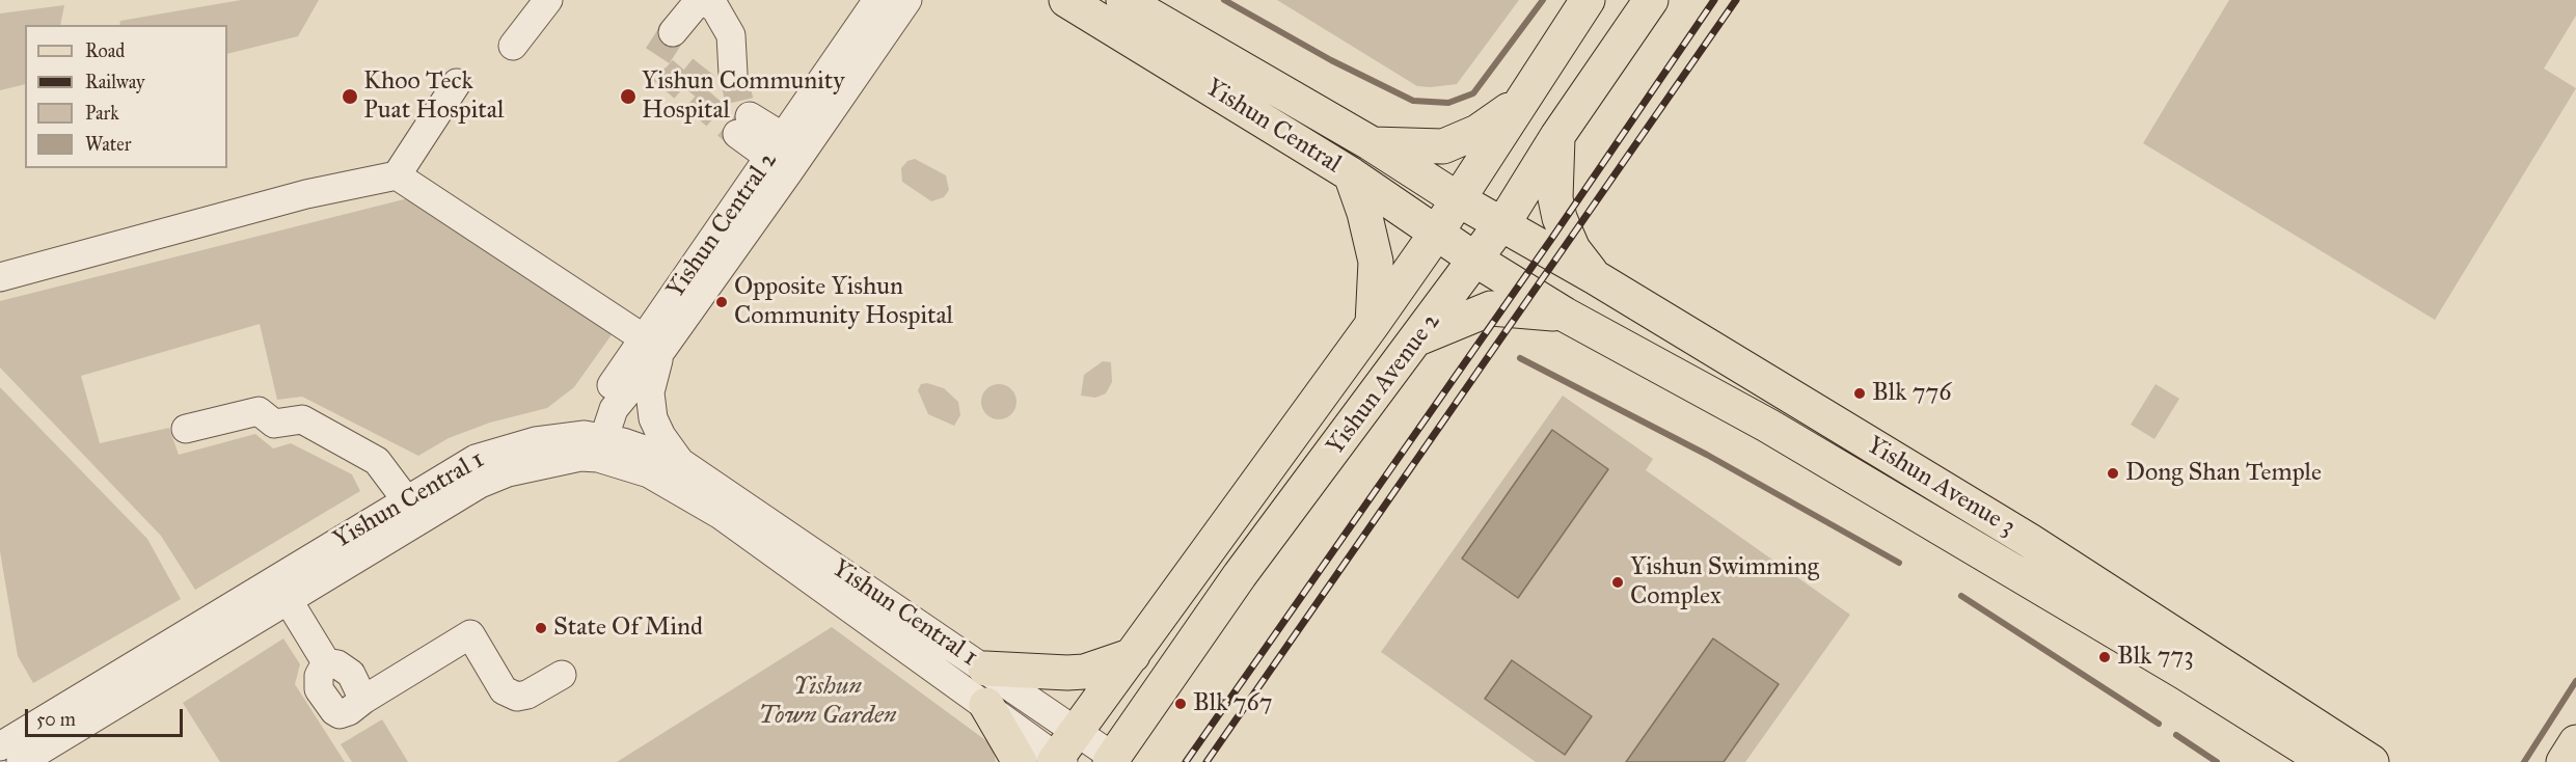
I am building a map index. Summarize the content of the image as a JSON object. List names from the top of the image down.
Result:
{
  "streets": {
    "main road": ["Yishun Central", "Yishun Avenue 2", "Yishun Avenue 3"],
    "street": ["Yishun Central 2", "Yishun Central 1"]
  },
  "crossings": [
    ["Yishun Central", "Yishun Avenue 2"],
    ["Yishun Central", "Yishun Avenue 3"],
    ["Yishun Central 2", "Yishun Central 1"],
    ["Yishun Avenue 2", "Yishun Avenue 3"],
    ["Yishun Avenue 2", "Yishun Central 1"]
  ],
  "parks": ["Yishun Town Garden"],
  "places": [
    "Khoo Teck Puat Hospital",
    "Yishun Community Hospital",
    "Opposite Yishun Community Hospital",
    "Blk 776",
    "Dong Shan Temple",
    "Yishun Swimming Complex",
    "State Of Mind",
    "Blk 773",
    "Blk 767"
  ],
  "legend": [
    "Road",
    "Railway",
    "Park",
    "Water"
  ],
  "scale_bar": "50 m"
}
